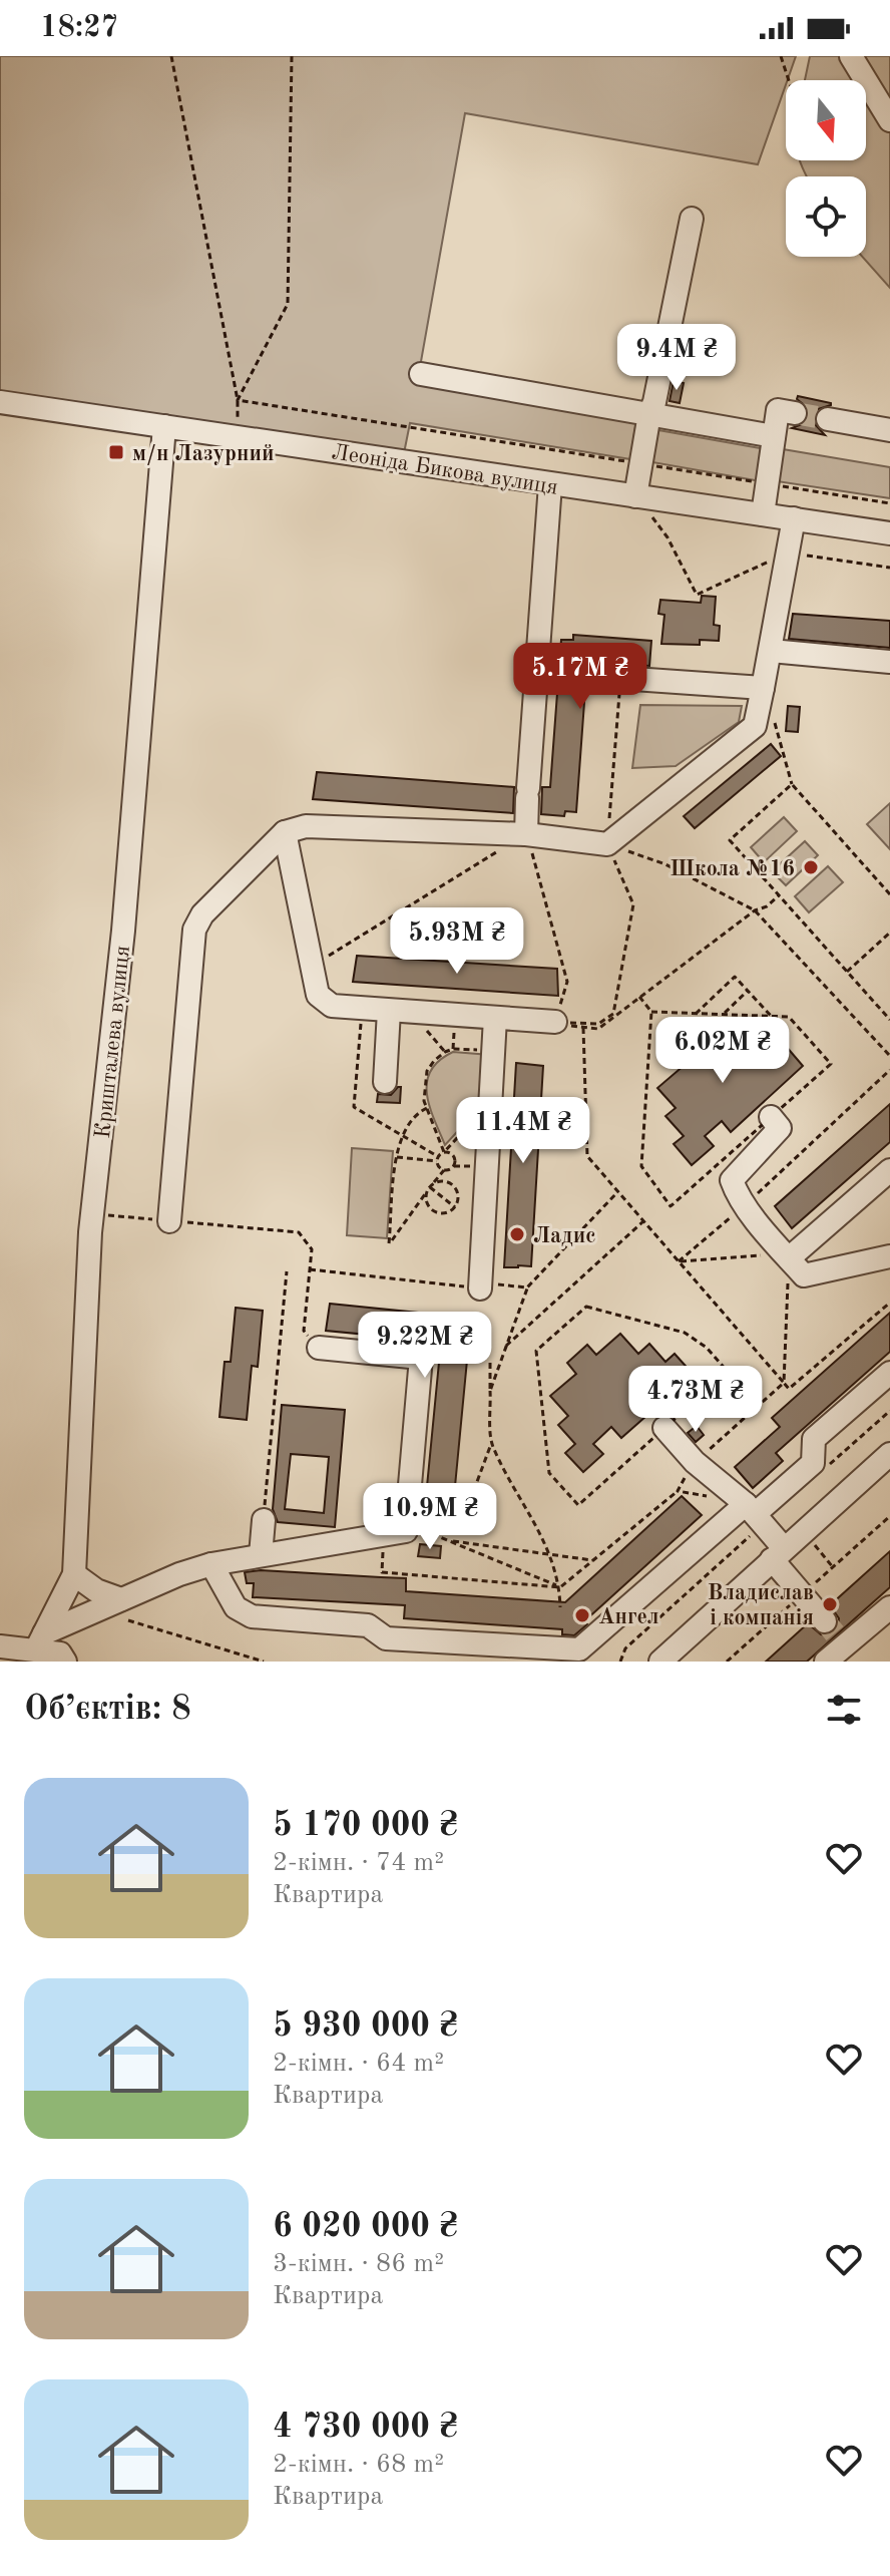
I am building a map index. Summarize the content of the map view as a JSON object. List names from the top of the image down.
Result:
{
  "streets": {
    "street": ["Леоніда Бикова вулиця", "Кришталева вулиця"]
  },
  "crossings": [
    ["Леоніда Бикова вулиця", "Кришталева вулиця"]
  ],
  "places": {
    "transit": ["м/н Лазурний"],
    "other": [
      "Школа №16",
      "Ладис",
      "Владислав і компанія",
      "Ангел"
    ]
  },
  "north": "bottom",
  "page": {
    "status": "18:27",
    "price": [
      "9.4M ₴",
      "5.17M ₴",
      "5.93M ₴",
      "6.02M ₴",
      "11.4M ₴",
      "9.22M ₴",
      "4.73M ₴",
      "10.9M ₴"
    ],
    "heading": "Об’єктів: 8",
    "list": [
      {
        "name": "5 170 000 ₴",
        "note": "2-кімн. · 74 m² · Квартира"
      },
      {
        "name": "5 930 000 ₴",
        "note": "2-кімн. · 64 m² · Квартира"
      },
      {
        "name": "6 020 000 ₴",
        "note": "3-кімн. · 86 m² · Квартира"
      },
      {
        "name": "4 730 000 ₴",
        "note": "2-кімн. · 68 m² · Квартира"
      }
    ]
  }
}
